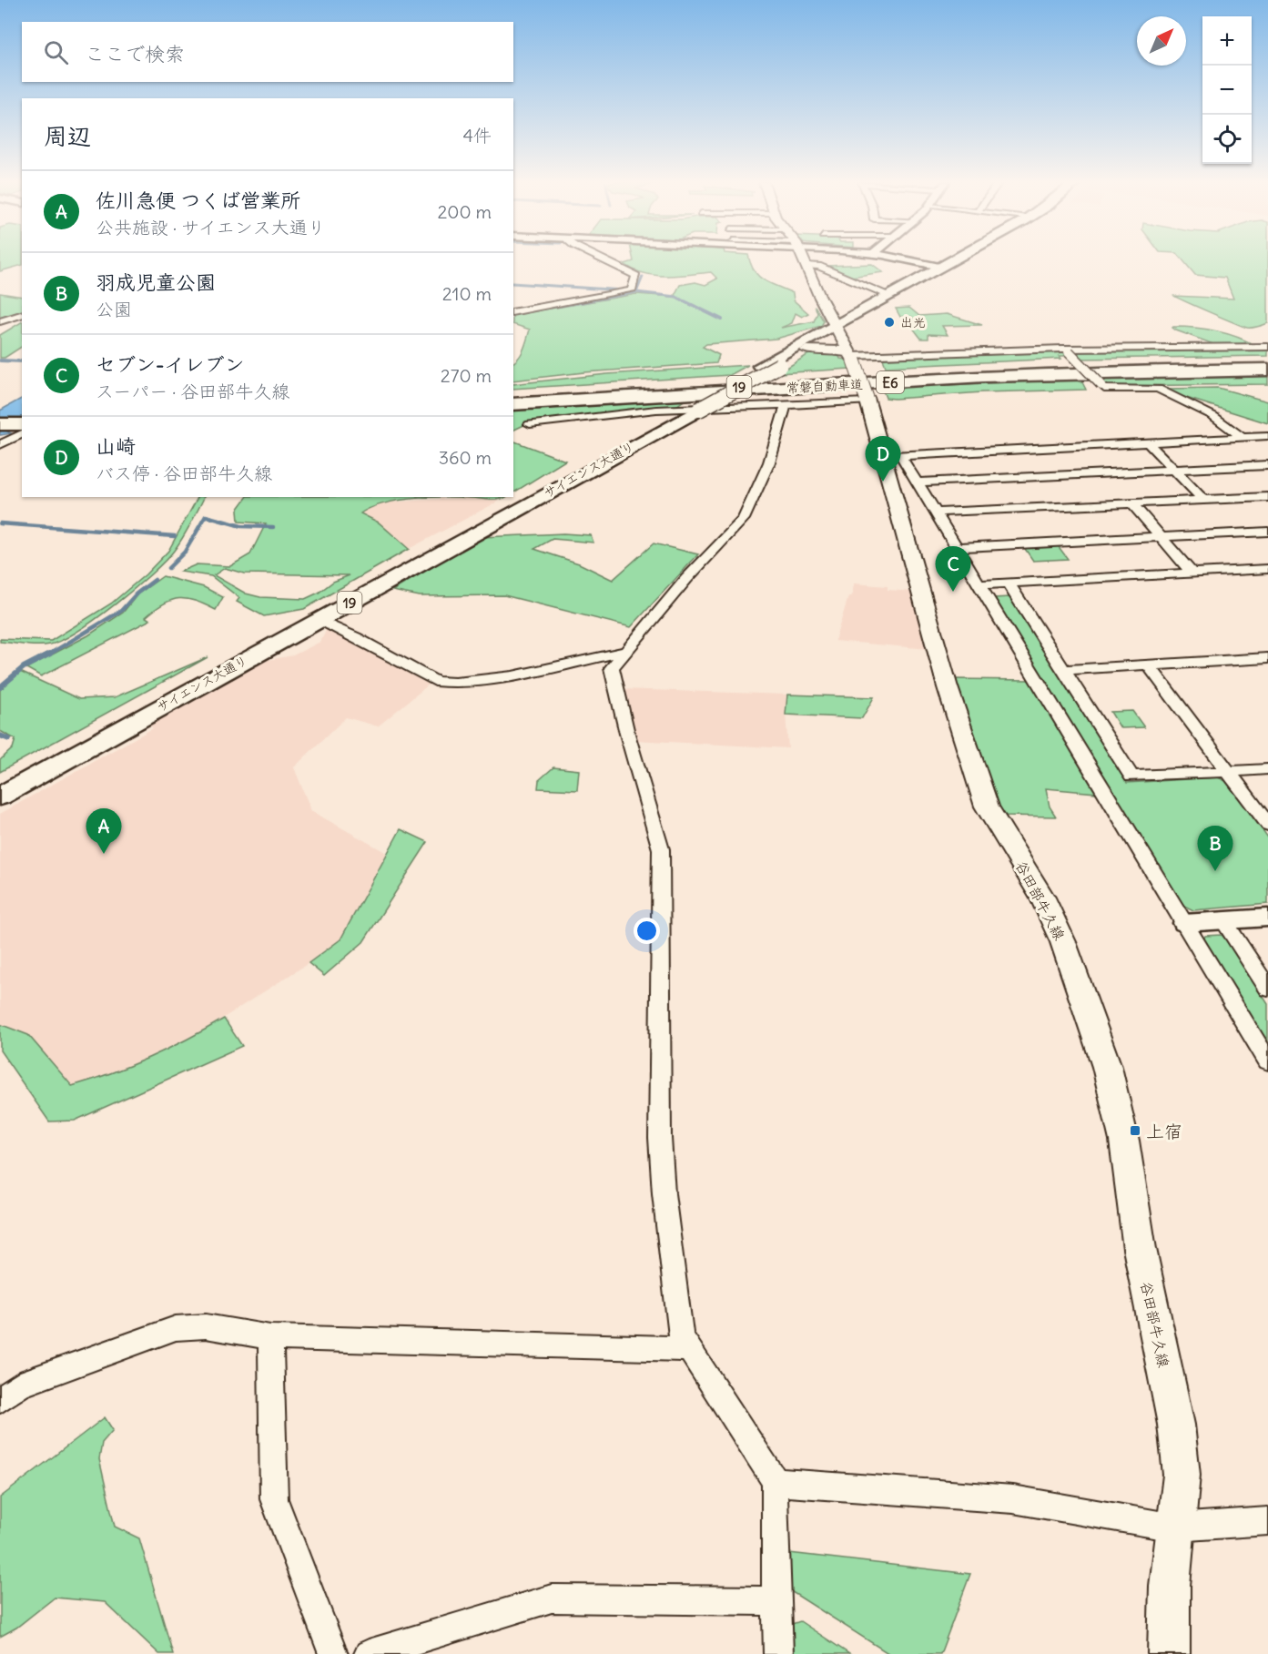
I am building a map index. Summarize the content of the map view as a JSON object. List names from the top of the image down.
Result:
{
  "streets": {
    "highway": ["E6", "常磐自動車道"],
    "main road": ["19", "サイエンス大通り", "谷田部牛久線"]
  },
  "crossings": [
    ["サイエンス大通り", "谷田部牛久線"]
  ],
  "places": {
    "other": ["出光"],
    "transit": ["上宿"]
  },
  "north": "top right",
  "page": {
    "map_buttons": ["+", "−"],
    "search": "ここで検索",
    "heading": ["周辺", "4件"],
    "list": [
      {
        "mark": "A",
        "name": "佐川急便 つくば営業所",
        "note": "公共施設 · サイエンス大通り",
        "value": "200 m"
      },
      {
        "mark": "B",
        "name": "羽成児童公園",
        "note": "公園",
        "value": "210 m"
      },
      {
        "mark": "C",
        "name": "セブン-イレブン",
        "note": "スーパー · 谷田部牛久線",
        "value": "270 m"
      },
      {
        "mark": "D",
        "name": "山崎",
        "note": "バス停 · 谷田部牛久線",
        "value": "360 m"
      }
    ],
    "pins": [
      "D",
      "C",
      "A",
      "B"
    ]
  }
}
